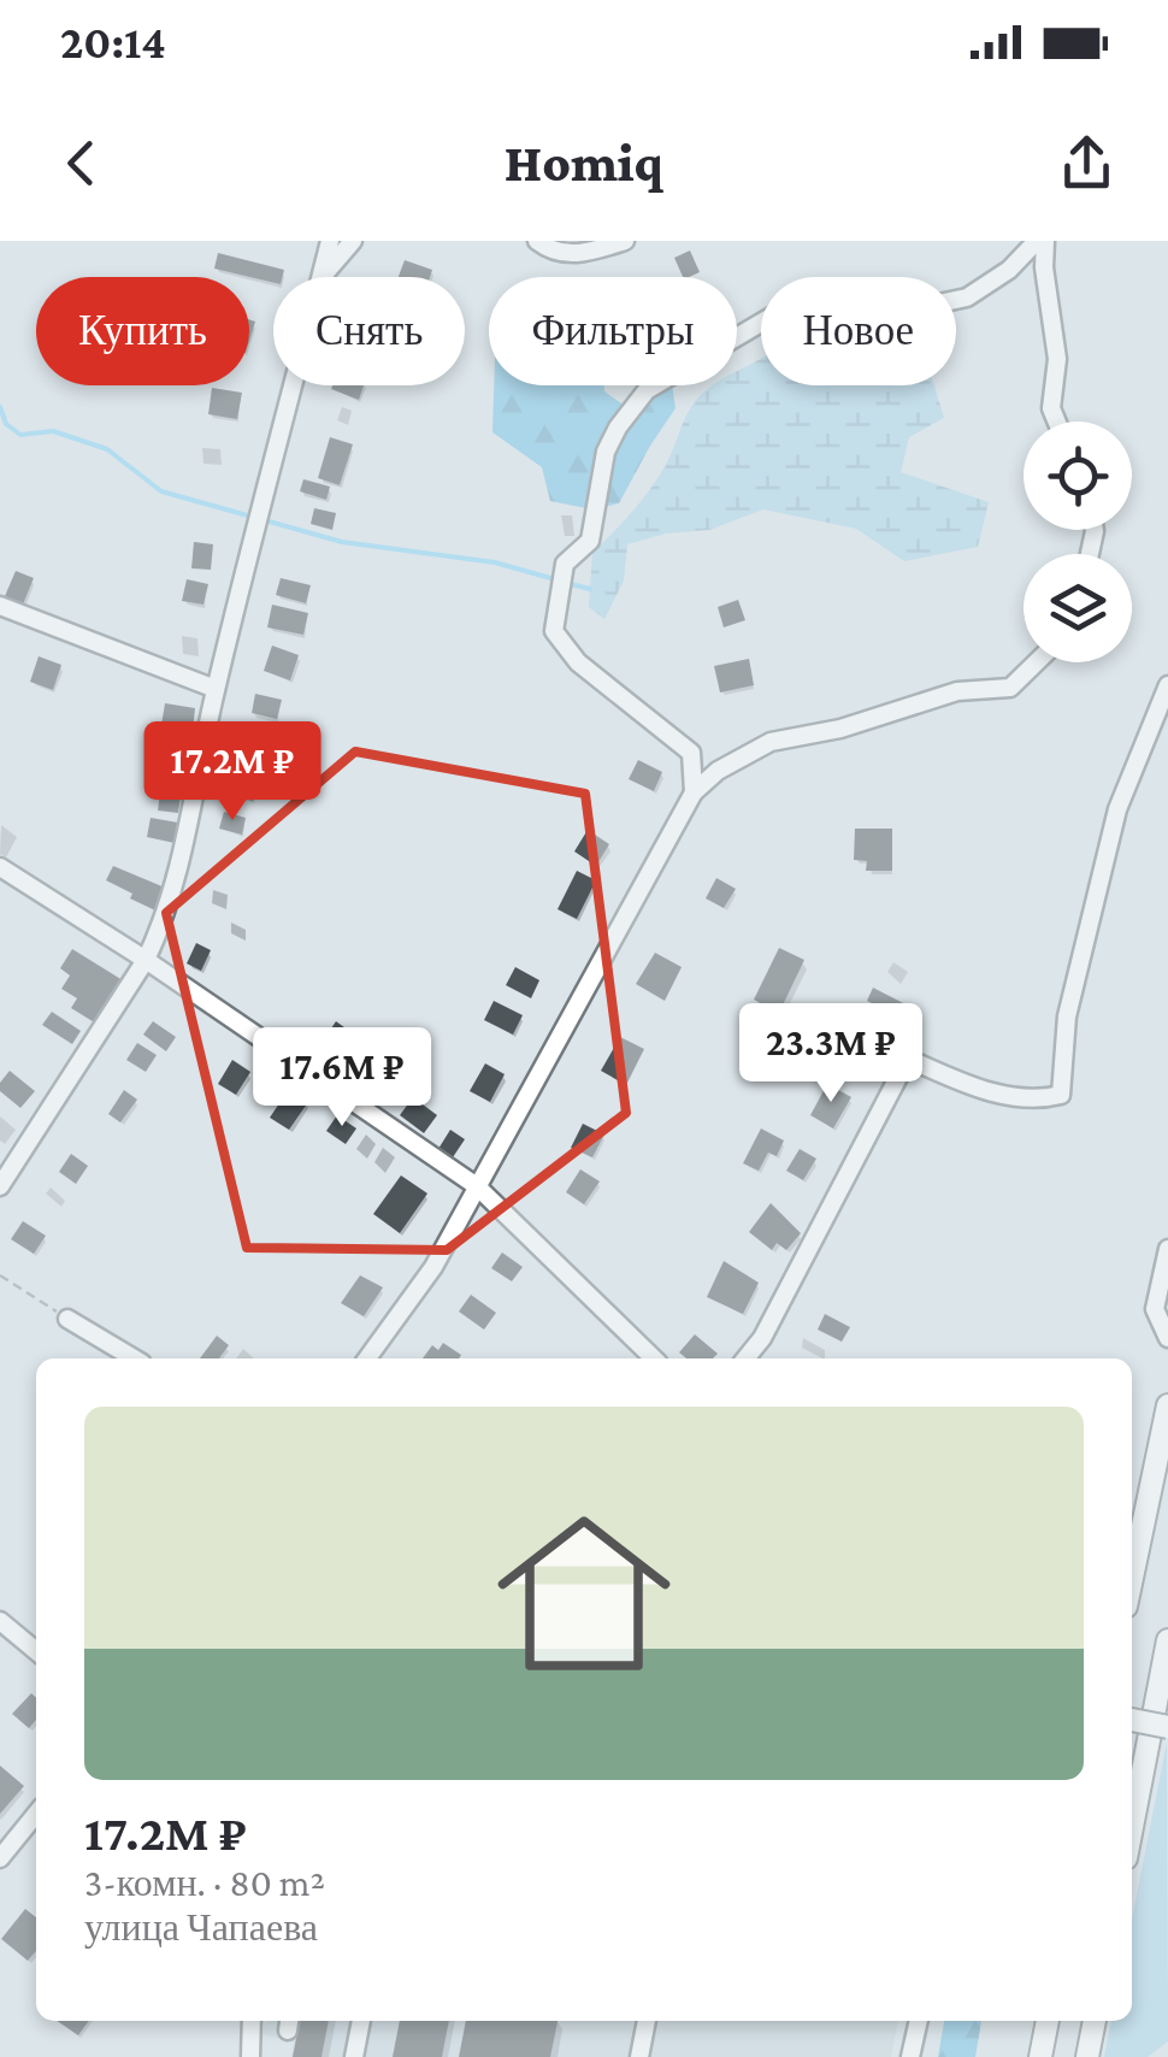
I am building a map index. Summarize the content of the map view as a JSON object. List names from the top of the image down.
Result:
{
  "page": {
    "status": "20:14",
    "header": "Homiq",
    "chip": [
      "Купить",
      "Снять",
      "Фильтры",
      "Новое"
    ],
    "price": ["17.2M ₽", "23.3M ₽", "17.6M ₽"],
    "list": [
      {
        "name": "17.2M ₽",
        "note": "3-комн. · 80 m² · улица Чапаева"
      }
    ]
  }
}
